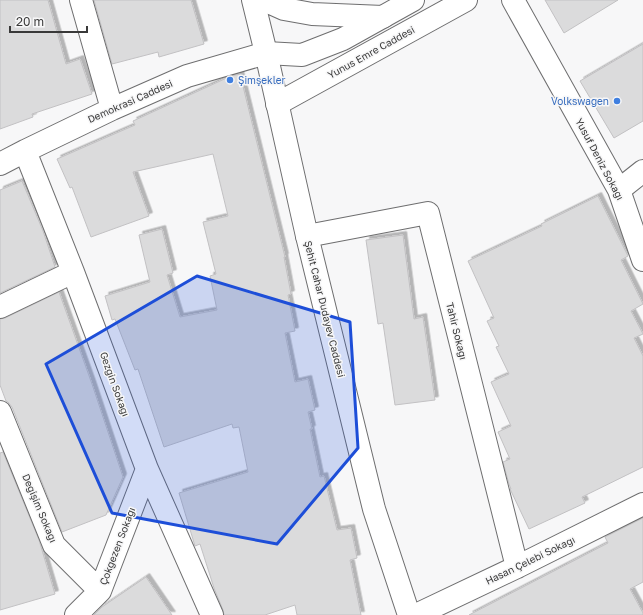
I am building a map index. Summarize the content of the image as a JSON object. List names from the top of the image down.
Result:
{
  "streets": {
    "street": [
      "Yunus Emre Caddesi",
      "Demokrasi Caddesi",
      "Yusuf Deniz Sokağı",
      "Şehit Cahar Dudayev Caddesi",
      "Tahir Sokağı",
      "Gezgin Sokağı",
      "Değişim Sokağı",
      "Çokgezen Sokağı",
      "Hasan Çelebi Sokağı"
    ]
  },
  "crossings": [
    ["Yunus Emre Caddesi", "Şehit Cahar Dudayev Caddesi"],
    ["Demokrasi Caddesi", "Şehit Cahar Dudayev Caddesi"],
    ["Demokrasi Caddesi", "Gezgin Sokağı"],
    ["Şehit Cahar Dudayev Caddesi", "Tahir Sokağı"],
    ["Tahir Sokağı", "Hasan Çelebi Sokağı"],
    ["Gezgin Sokağı", "Çokgezen Sokağı"],
    ["Değişim Sokağı", "Çokgezen Sokağı"]
  ],
  "places": ["Şimşekler", "Volkswagen"],
  "scale_bar": "20 m"
}
